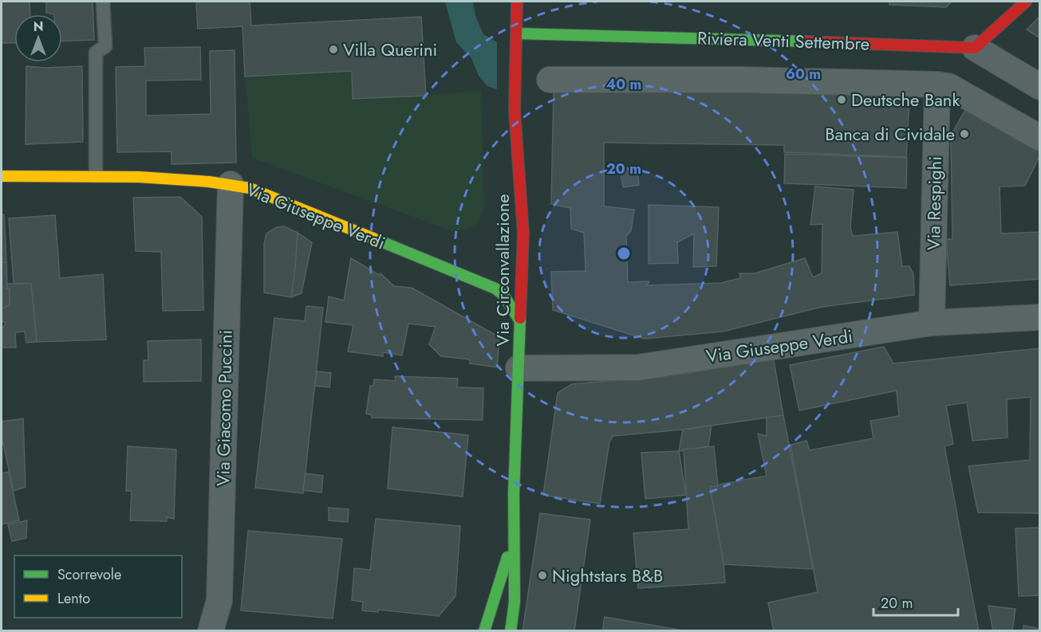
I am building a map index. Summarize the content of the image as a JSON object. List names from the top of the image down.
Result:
{
  "streets": {
    "street": [
      "Riviera Venti Settembre",
      "Via Respighi",
      "Via Giuseppe Verdi",
      "Via Circonvallazione",
      "Via Giacomo Puccini"
    ]
  },
  "crossings": [
    ["Riviera Venti Settembre", "Via Circonvallazione"],
    ["Via Respighi", "Via Giuseppe Verdi"],
    ["Via Giuseppe Verdi", "Via Circonvallazione"],
    ["Via Giuseppe Verdi", "Via Giacomo Puccini"]
  ],
  "places": [
    "Villa Querini",
    "Deutsche Bank",
    "Banca di Cividale",
    "Nightstars B&B"
  ],
  "legend": ["Scorrevole", "Lento"],
  "scale_bar": "20 m",
  "north": "top",
  "rings": ["60 m", "40 m", "20 m"]
}
